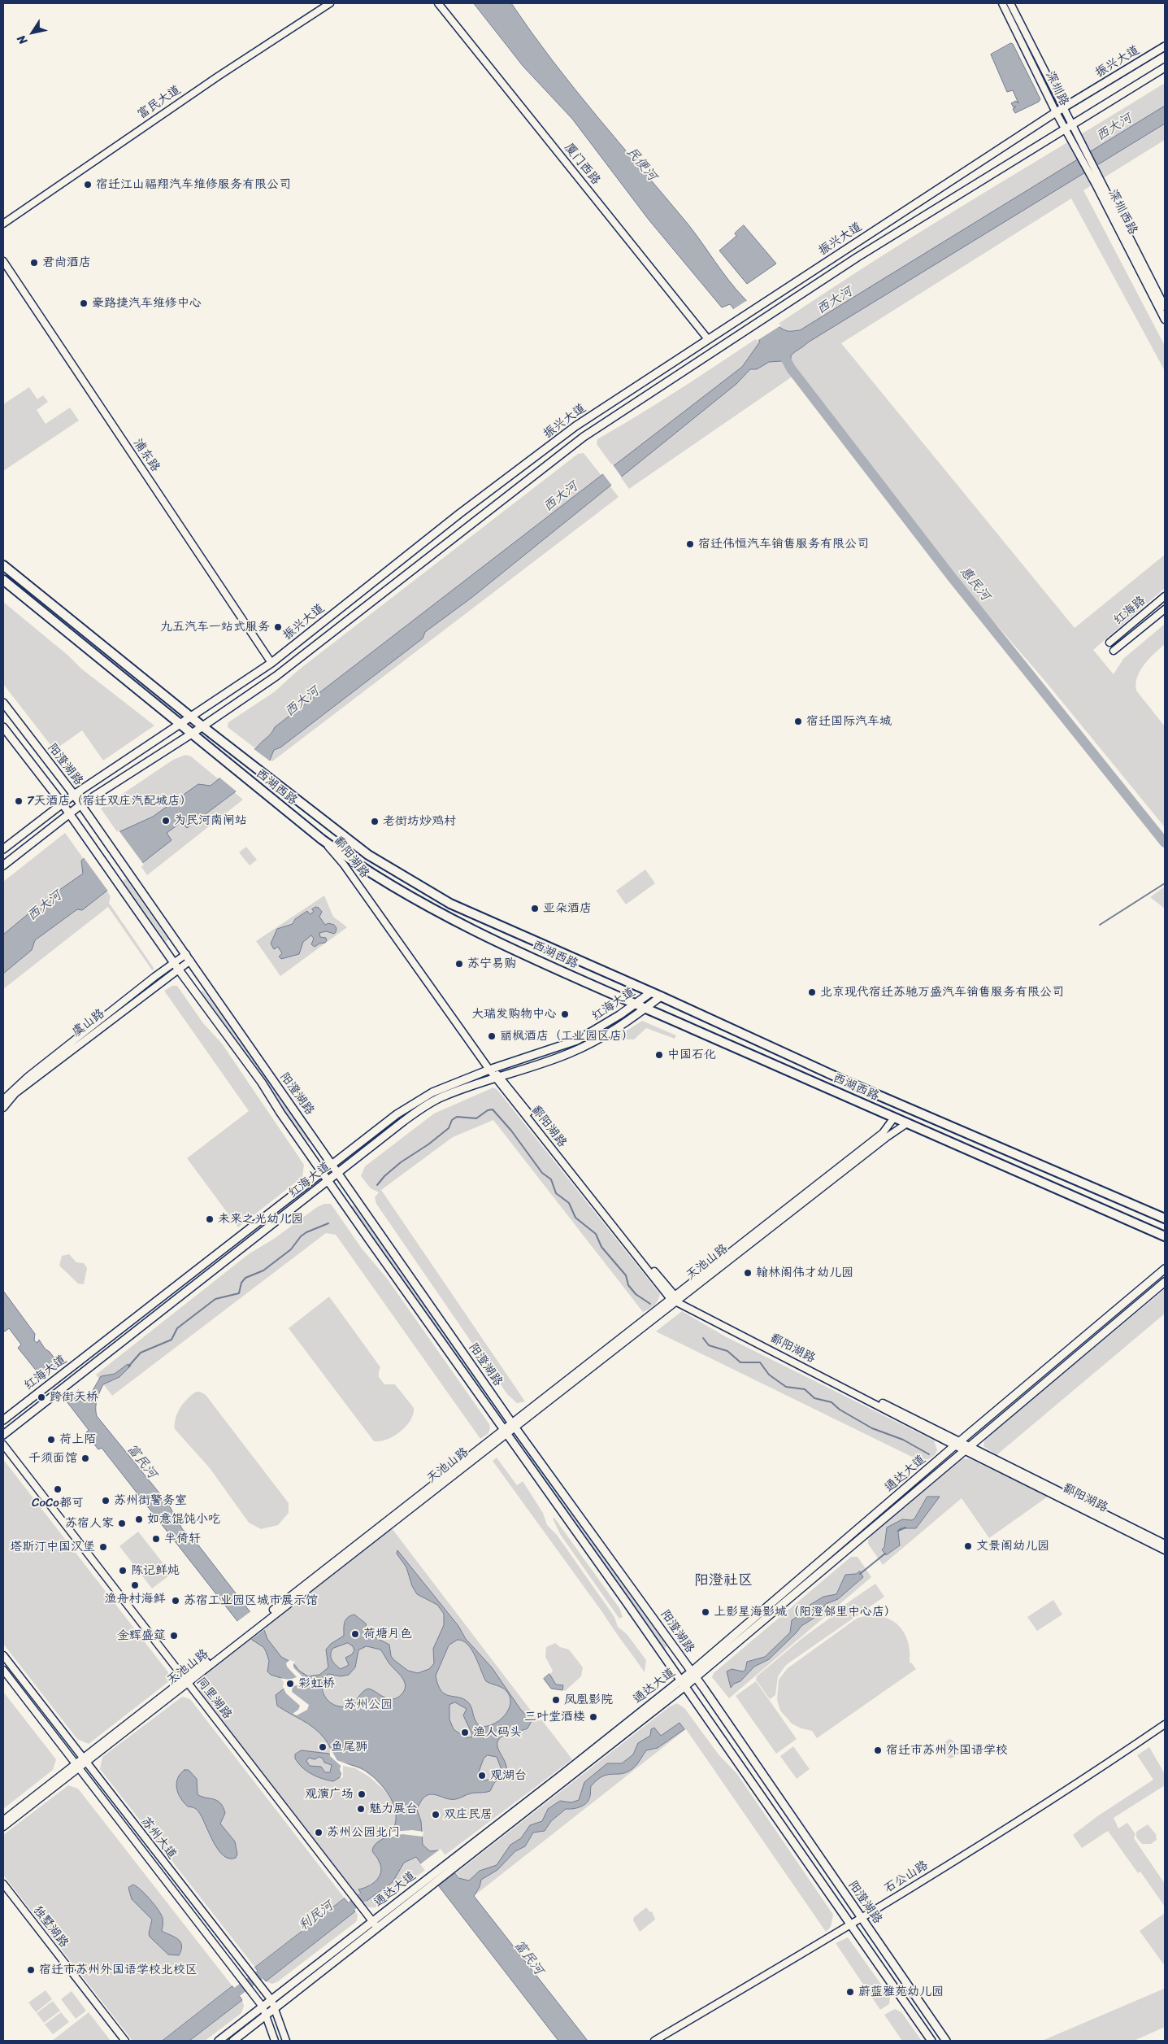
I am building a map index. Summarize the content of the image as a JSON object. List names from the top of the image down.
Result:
{
  "streets": {
    "main road": [
      "振兴大道",
      "阳澄湖路",
      "西湖西路",
      "红海大道",
      "通达大道"
    ],
    "street": [
      "深圳路",
      "富民大道",
      "厦门西路",
      "深圳西路",
      "浦东路",
      "红海路",
      "鄱阳湖路",
      "虞山路",
      "天池山路",
      "同里湖路",
      "苏州大道",
      "石公山路",
      "独墅湖路"
    ]
  },
  "crossings": [
    ["振兴大道", "深圳路"],
    ["振兴大道", "厦门西路"],
    ["振兴大道", "浦东路"],
    ["振兴大道", "阳澄湖路"],
    ["振兴大道", "西湖西路"],
    ["深圳路", "深圳西路"],
    ["阳澄湖路", "红海大道"],
    ["阳澄湖路", "虞山路"],
    ["阳澄湖路", "天池山路"],
    ["阳澄湖路", "通达大道"],
    ["阳澄湖路", "石公山路"],
    ["西湖西路", "鄱阳湖路"],
    ["西湖西路", "红海大道"],
    ["西湖西路", "天池山路"],
    ["鄱阳湖路", "红海大道"],
    ["鄱阳湖路", "天池山路"],
    ["鄱阳湖路", "通达大道"],
    ["天池山路", "同里湖路"],
    ["天池山路", "苏州大道"],
    ["通达大道", "同里湖路"],
    ["通达大道", "苏州大道"]
  ],
  "districts": ["阳澄社区"],
  "water": [
    "西大河",
    "民便河",
    "惠民河",
    "富民河",
    "利民河"
  ],
  "parks": ["苏州公园"],
  "places": [
    "宿迁江山福翔汽车维修服务有限公司",
    "君尚酒店",
    "豪路捷汽车维修中心",
    "宿迁伟恒汽车销售服务有限公司",
    "九五汽车一站式服务",
    "宿迁国际汽车城",
    "7天酒店（宿迁双庄汽配城店）",
    "为民河南闸站",
    "老街坊炒鸡村",
    "亚朵酒店",
    "苏宁易购",
    "北京现代宿迁苏驰万盛汽车销售服务有限公司",
    "大瑞发购物中心",
    "丽枫酒店（工业园区店）",
    "中国石化",
    "未来之光幼儿园",
    "翰林阁伟才幼儿园",
    "跨街天桥",
    "荷上陌",
    "千须面馆",
    "CoCo都可",
    "苏州街警务室",
    "如意馄饨小吃",
    "苏宿人家",
    "半倚轩",
    "文景阁幼儿园",
    "塔斯汀中国汉堡",
    "陈记鲜炖",
    "渔舟村海鲜",
    "苏宿工业园区城市展示馆",
    "上影星海影城（阳澄邻里中心店）",
    "荷塘月色",
    "金辉盛筵",
    "彩虹桥",
    "凤凰影院",
    "三叶堂酒楼",
    "渔人码头",
    "鱼尾狮",
    "宿迁市苏州外国语学校",
    "观湖台",
    "观演广场",
    "魅力展台",
    "双庄民居",
    "苏州公园北门",
    "宿迁市苏州外国语学校北校区",
    "蔚蓝雅苑幼儿园"
  ],
  "north": "bottom left"
}
